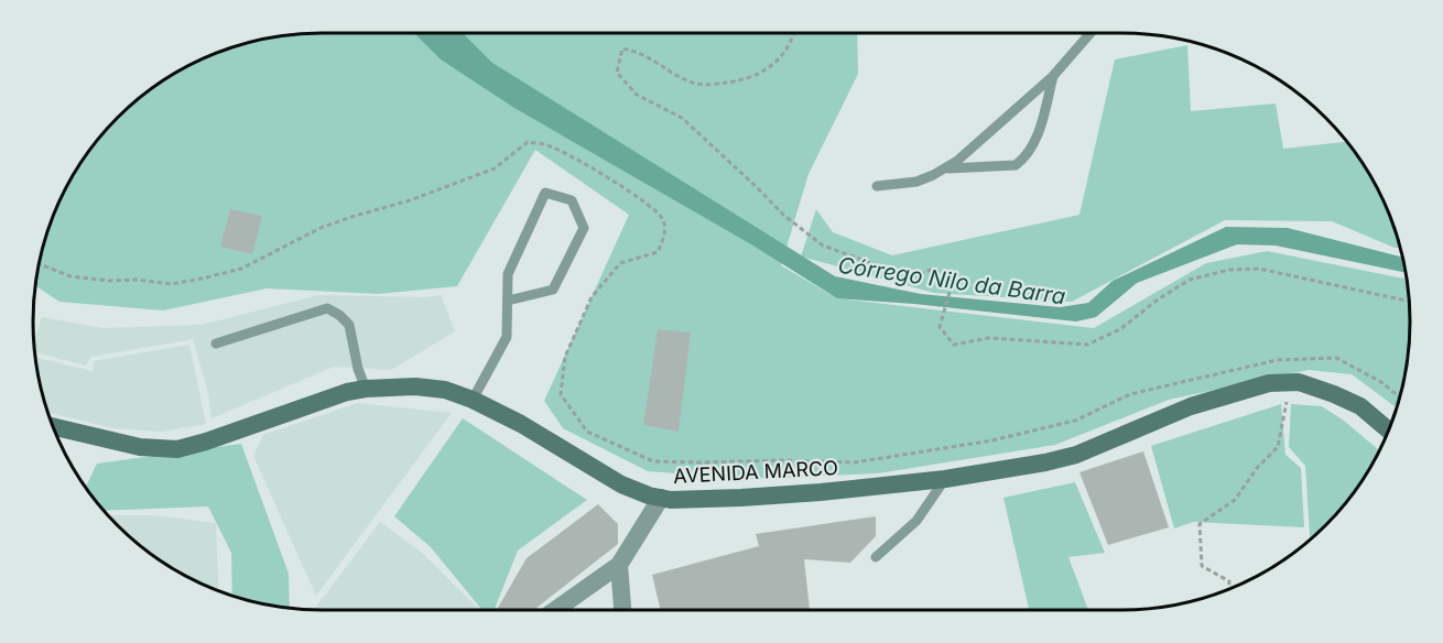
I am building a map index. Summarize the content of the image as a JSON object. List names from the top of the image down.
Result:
{
  "streets": {
    "main road": ["AVENIDA MARCO"]
  },
  "water": ["Córrego Nilo da Barra"]
}
